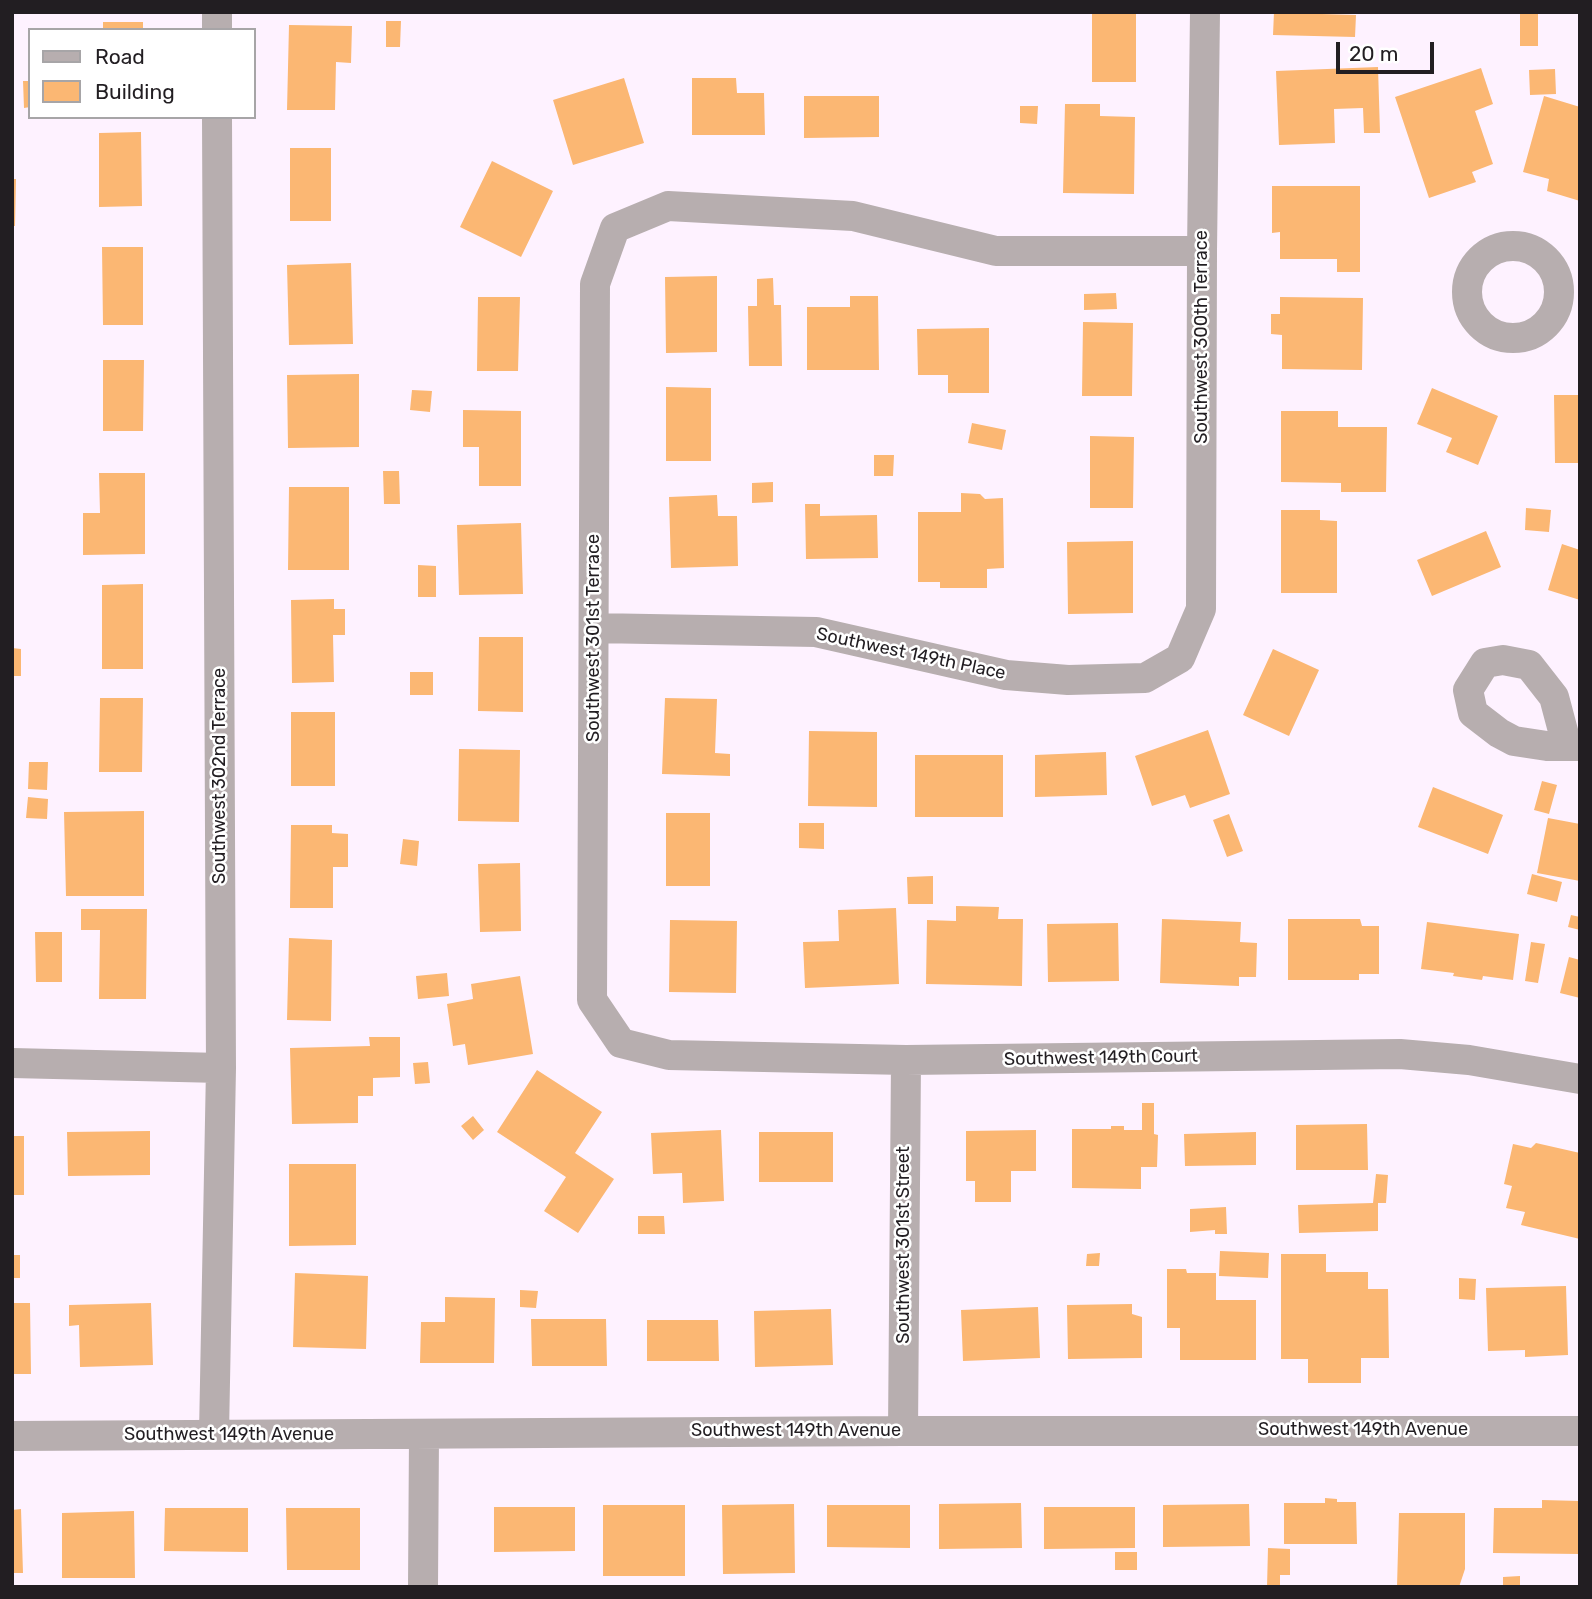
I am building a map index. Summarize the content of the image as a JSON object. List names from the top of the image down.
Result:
{
  "streets": {
    "street": [
      "Southwest 300th Terrace",
      "Southwest 301st Terrace",
      "Southwest 149th Place",
      "Southwest 302nd Terrace",
      "Southwest 149th Court",
      "Southwest 301st Street",
      "Southwest 149th Avenue"
    ]
  },
  "crossings": [
    ["Southwest 300th Terrace", "Southwest 301st Terrace"],
    ["Southwest 300th Terrace", "Southwest 149th Place"],
    ["Southwest 301st Terrace", "Southwest 149th Place"],
    ["Southwest 301st Terrace", "Southwest 149th Court"],
    ["Southwest 302nd Terrace", "Southwest 149th Avenue"],
    ["Southwest 149th Court", "Southwest 301st Street"],
    ["Southwest 301st Street", "Southwest 149th Avenue"]
  ],
  "legend": ["Road", "Building"],
  "scale_bar": "20 m"
}
